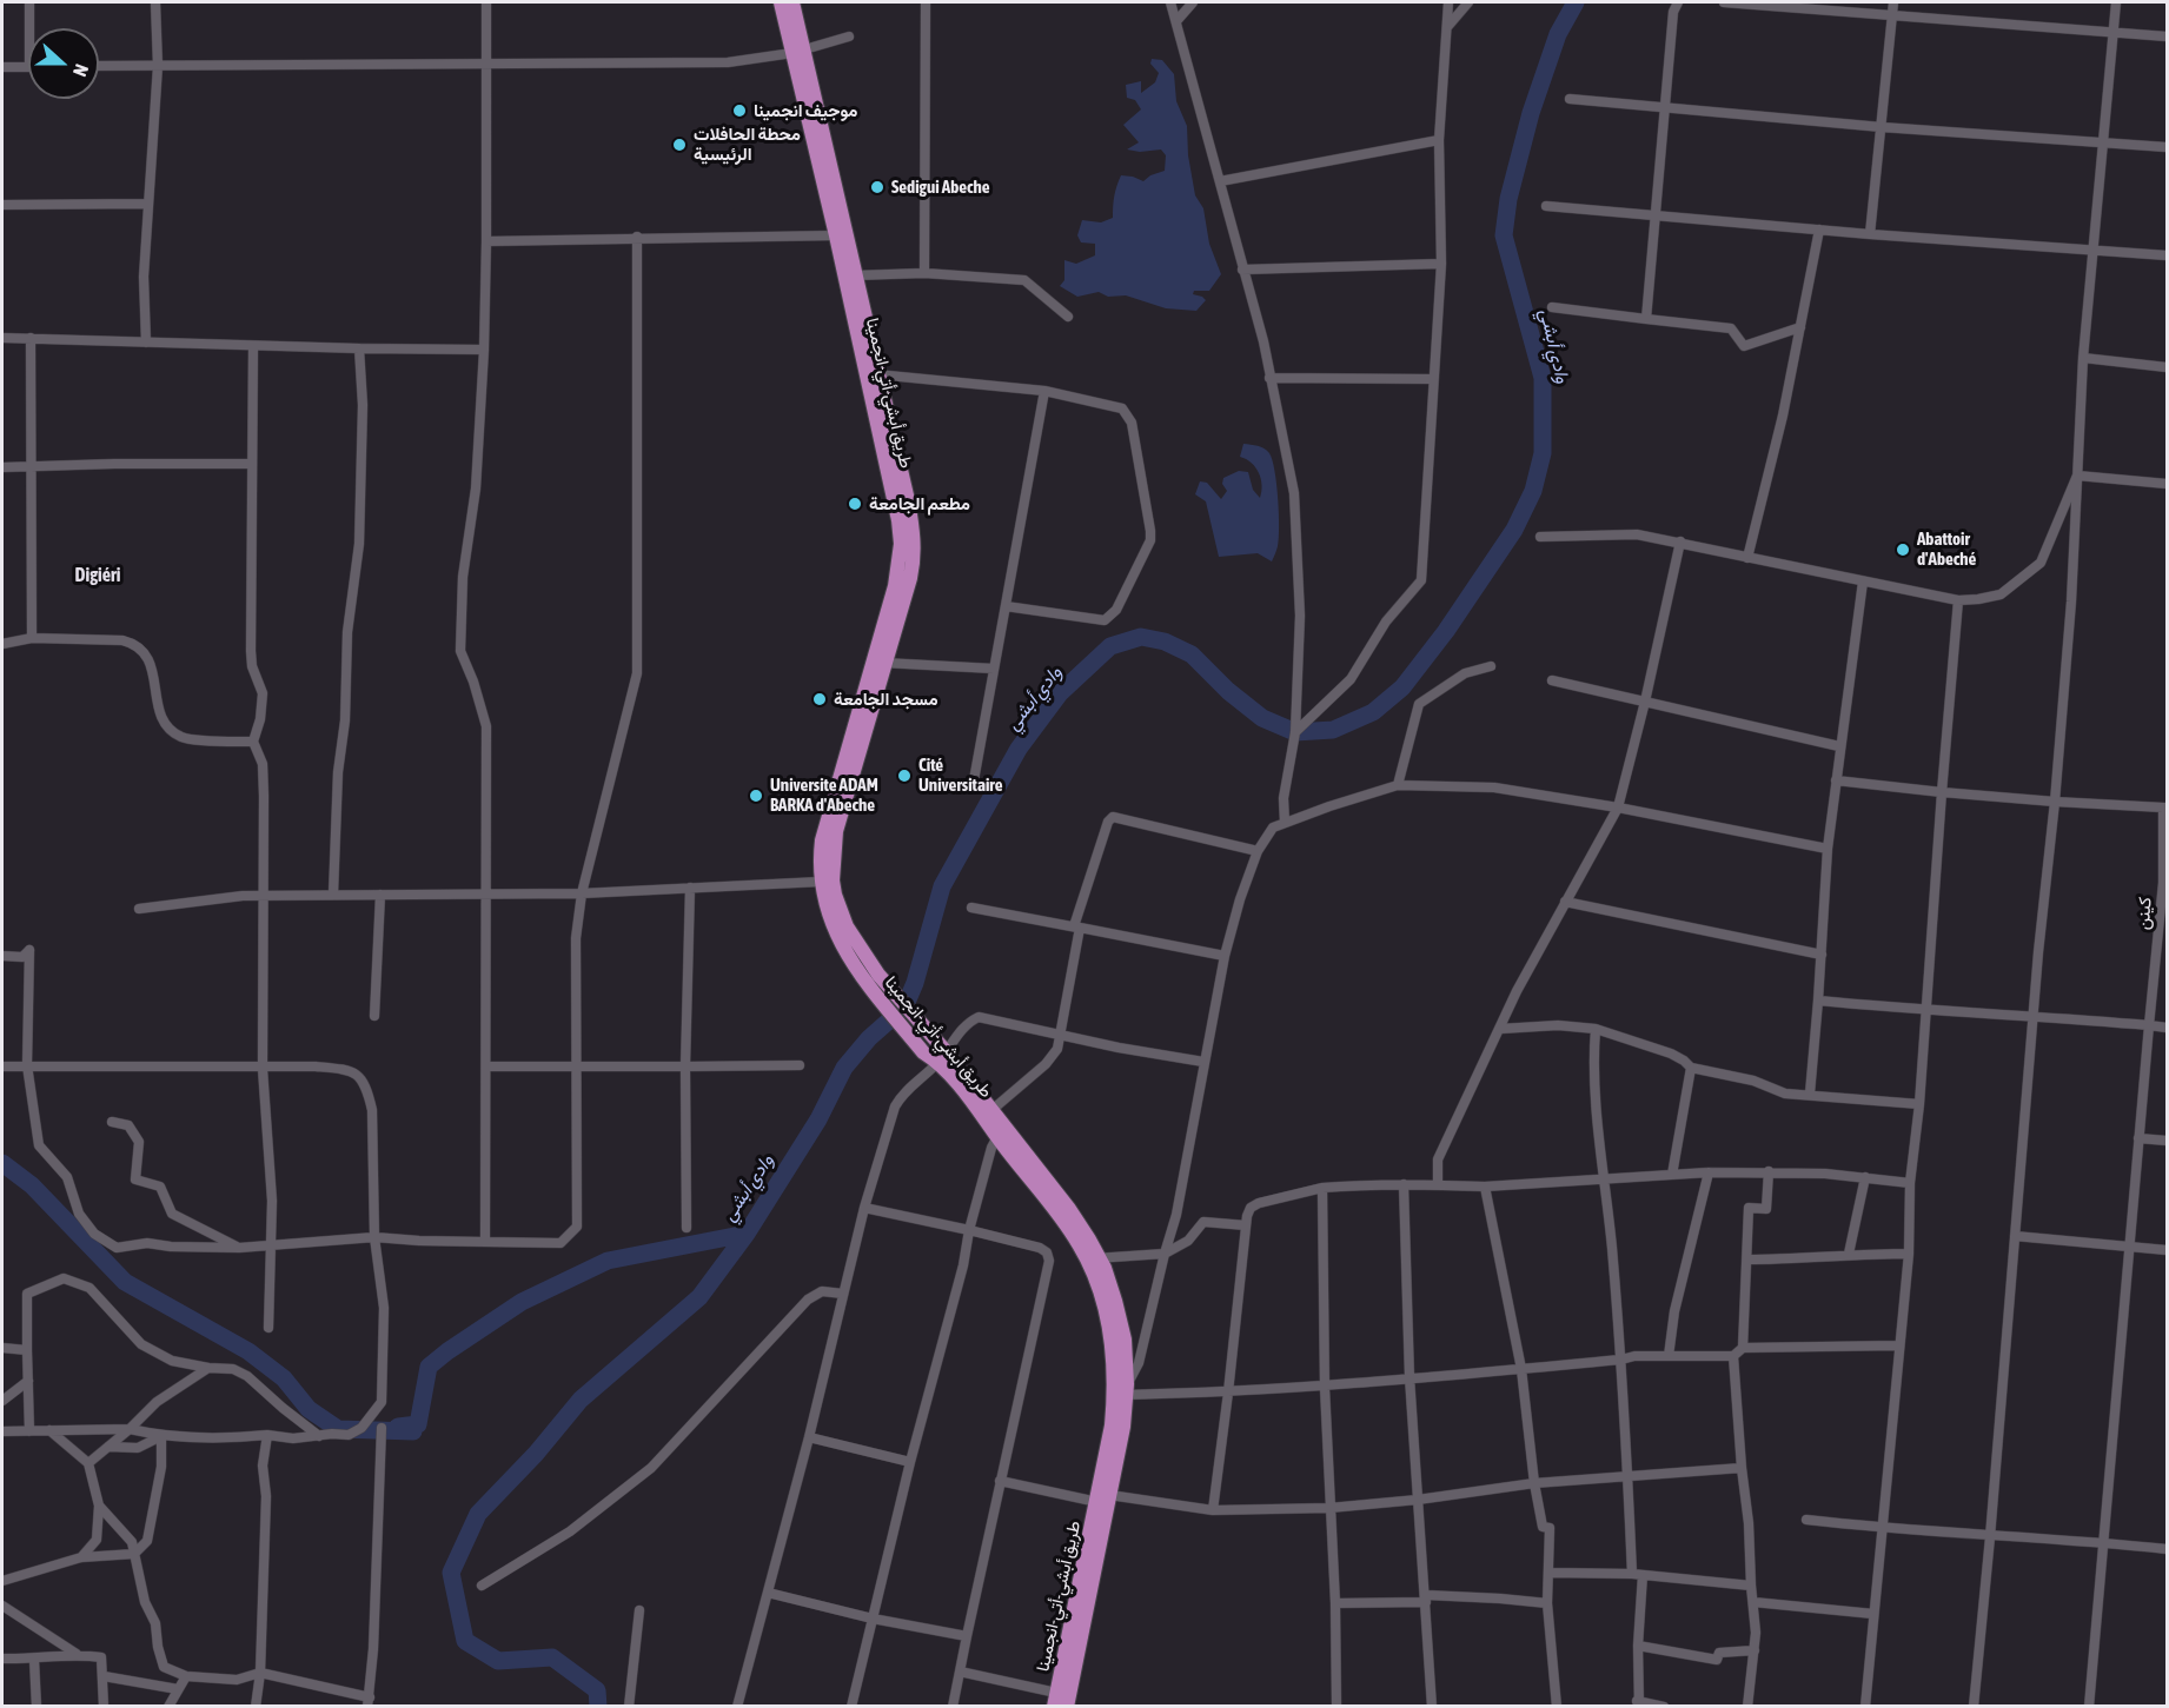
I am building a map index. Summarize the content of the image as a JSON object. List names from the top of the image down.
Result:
{
  "streets": {
    "highway": ["طريق أبشي-أتي-انجمينا"],
    "street": ["كينن"]
  },
  "districts": ["Digiéri"],
  "water": ["وادي أبشي"],
  "places": [
    "موجيف انجمينا",
    "محطة الحافلات الرئيسية",
    "Sedigui Abeche",
    "مطعم الجامعة",
    "Abattoir d'Abeché",
    "مسجد الجامعة",
    "Cité Universitaire",
    "Universite ADAM BARKA d'Abeche"
  ],
  "north": "right"
}
